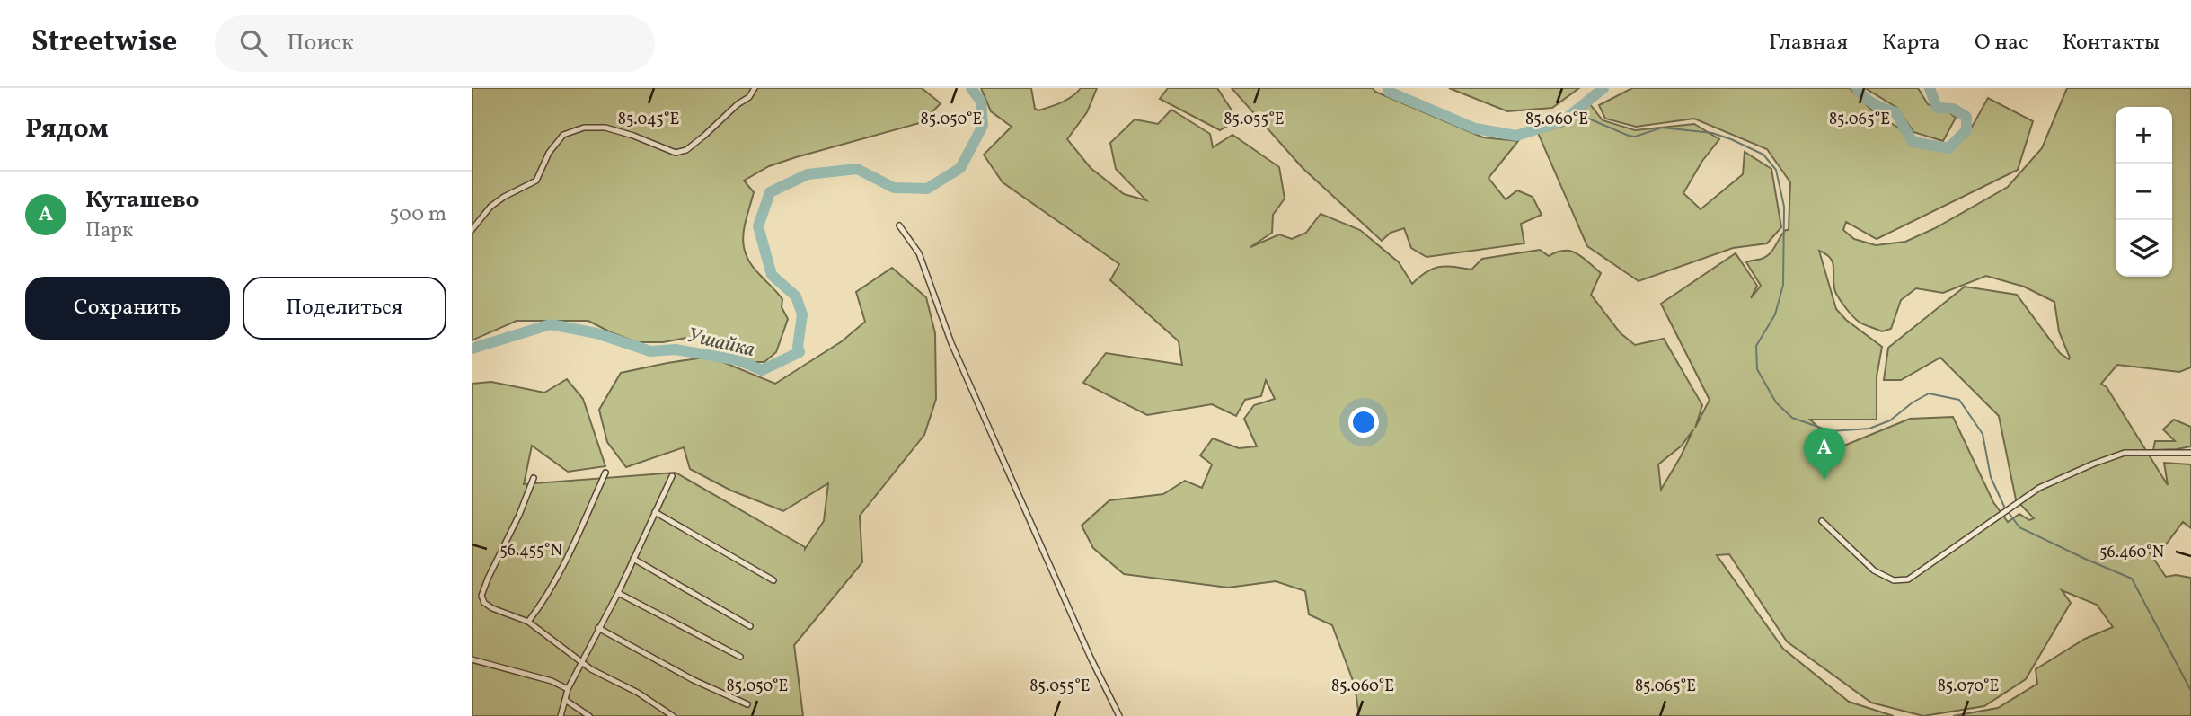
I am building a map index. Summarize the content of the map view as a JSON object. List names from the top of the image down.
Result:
{
  "water": ["Ушайка"],
  "page": {
    "header": "Streetwise",
    "search": "Поиск",
    "nav": [
      "Главная",
      "Карта",
      "О нас",
      "Контакты"
    ],
    "heading": "Рядом",
    "map_buttons": ["+", "−"],
    "list": [
      {
        "mark": "A",
        "name": "Куташево",
        "note": "Парк",
        "value": "500 m"
      }
    ],
    "buttons": ["Сохранить", "Поделиться"],
    "pins": "A"
  },
  "coordinates": [
    "85.045°E",
    "85.050°E",
    "85.055°E",
    "85.060°E",
    "85.065°E",
    "56.455°N",
    "56.460°N",
    "85.070°E"
  ]
}
